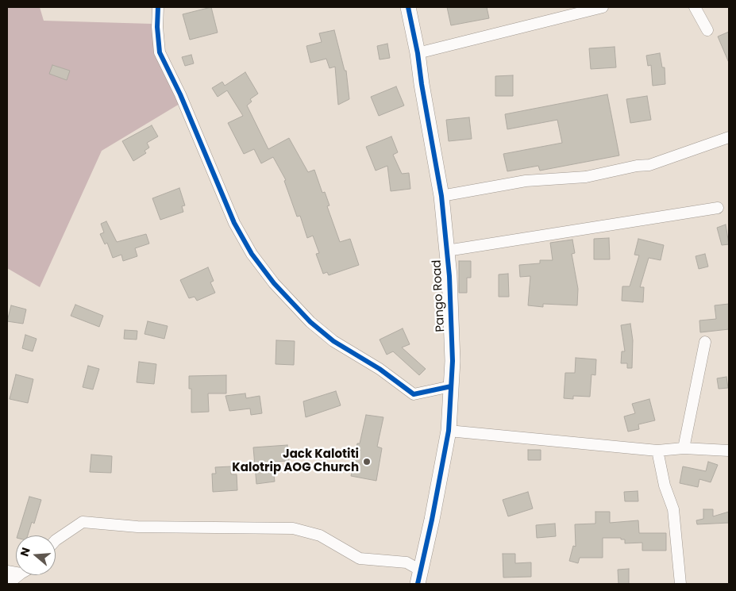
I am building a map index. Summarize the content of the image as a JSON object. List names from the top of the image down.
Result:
{
  "streets": {
    "street": ["Pango Road"]
  },
  "places": ["Jack Kalotiti Kalotrip AOG Church"],
  "north": "left"
}
